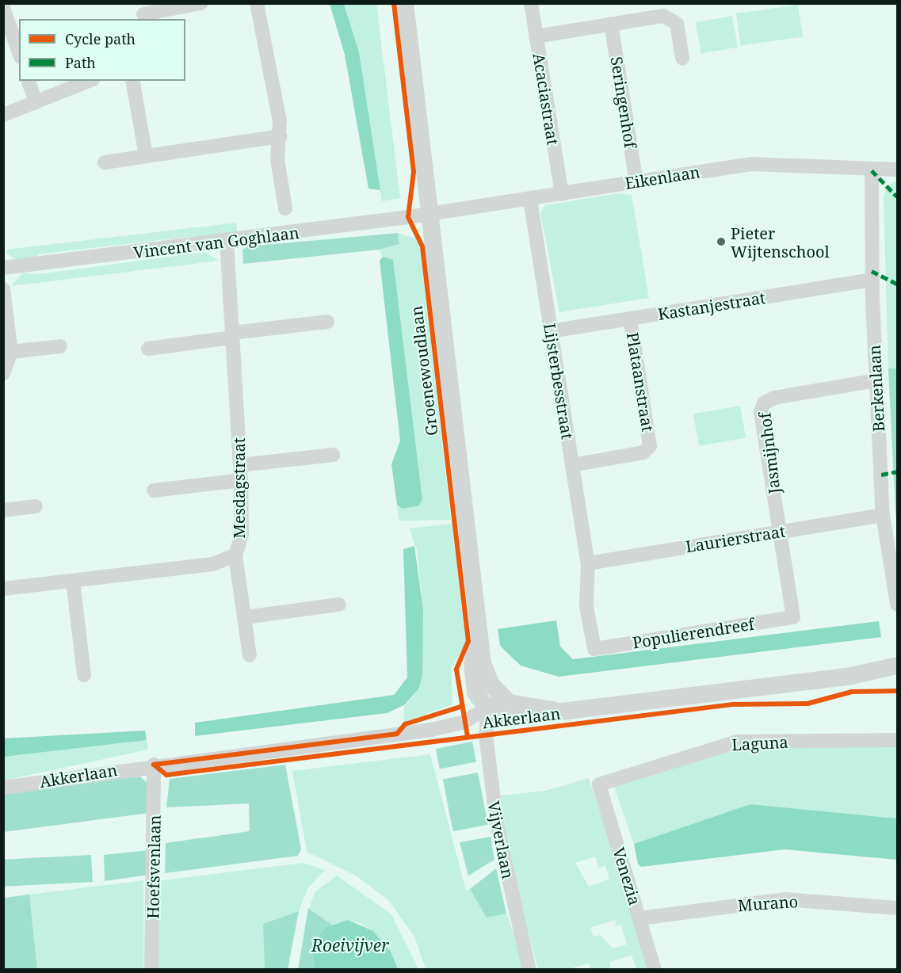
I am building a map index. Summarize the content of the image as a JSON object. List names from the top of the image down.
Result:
{
  "streets": {
    "street": [
      "Acaciastraat",
      "Seringenhof",
      "Eikenlaan",
      "Vincent van Goghlaan",
      "Kastanjestraat",
      "Groenewoudlaan",
      "Lijsterbesstraat",
      "Plataanstraat",
      "Berkenlaan",
      "Jasmijnhof",
      "Mesdagstraat",
      "Laurierstraat",
      "Populierendreef",
      "Akkerlaan",
      "Laguna",
      "Vijverlaan",
      "Hoefsvenlaan",
      "Venezia",
      "Murano"
    ]
  },
  "crossings": [
    ["Acaciastraat", "Eikenlaan"],
    ["Seringenhof", "Eikenlaan"],
    ["Eikenlaan", "Vincent van Goghlaan"],
    ["Eikenlaan", "Groenewoudlaan"],
    ["Eikenlaan", "Lijsterbesstraat"],
    ["Eikenlaan", "Berkenlaan"],
    ["Vincent van Goghlaan", "Groenewoudlaan"],
    ["Vincent van Goghlaan", "Mesdagstraat"],
    ["Kastanjestraat", "Lijsterbesstraat"],
    ["Kastanjestraat", "Plataanstraat"],
    ["Kastanjestraat", "Berkenlaan"],
    ["Groenewoudlaan", "Akkerlaan"],
    ["Groenewoudlaan", "Vijverlaan"],
    ["Lijsterbesstraat", "Plataanstraat"],
    ["Lijsterbesstraat", "Laurierstraat"],
    ["Lijsterbesstraat", "Populierendreef"],
    ["Berkenlaan", "Jasmijnhof"],
    ["Berkenlaan", "Laurierstraat"],
    ["Jasmijnhof", "Laurierstraat"],
    ["Jasmijnhof", "Populierendreef"],
    ["Laurierstraat", "Populierendreef"],
    ["Akkerlaan", "Vijverlaan"],
    ["Akkerlaan", "Hoefsvenlaan"],
    ["Laguna", "Venezia"],
    ["Venezia", "Murano"]
  ],
  "water": ["Roeivijver"],
  "places": ["Pieter Wijtenschool"],
  "legend": ["Cycle path", "Path"]
}
